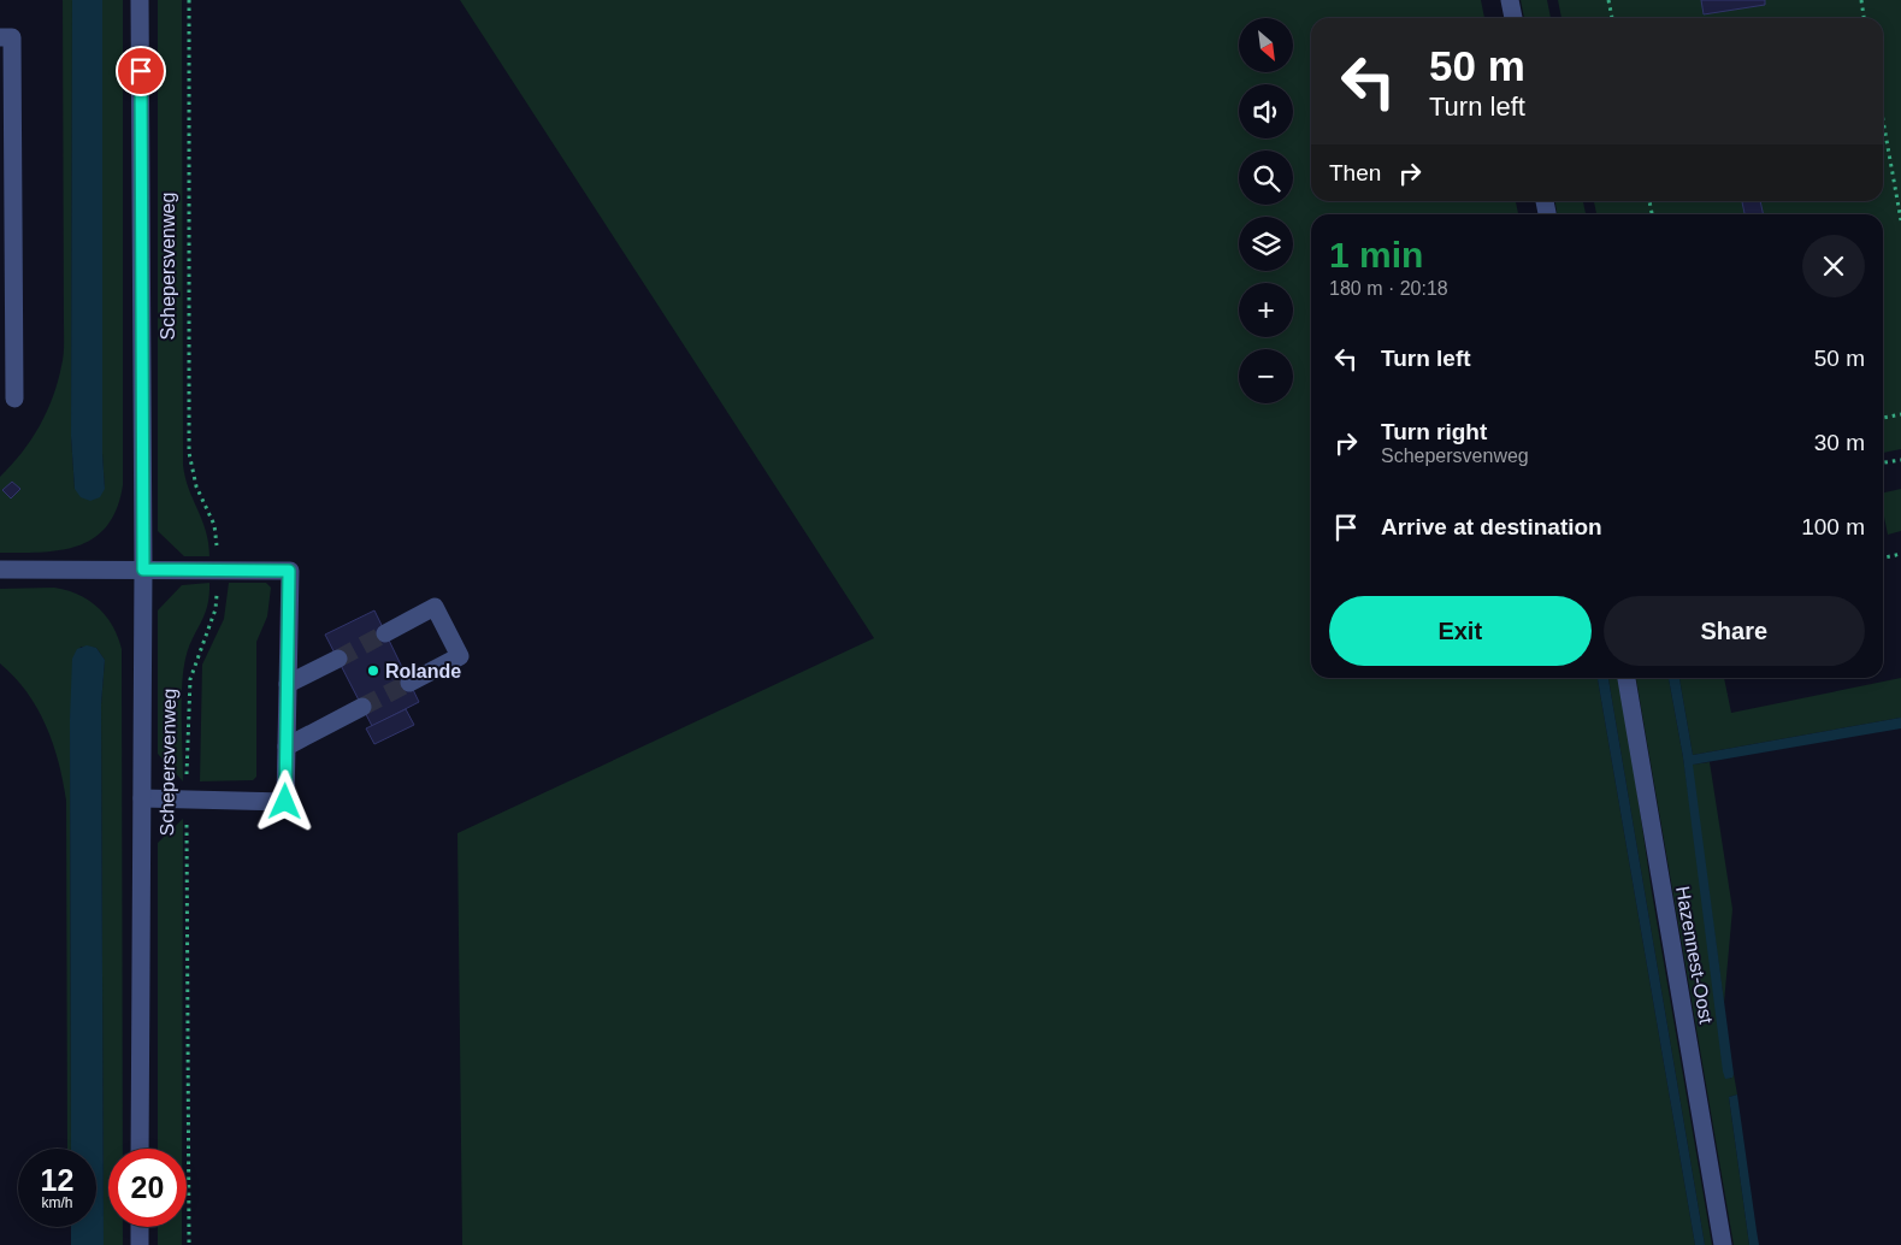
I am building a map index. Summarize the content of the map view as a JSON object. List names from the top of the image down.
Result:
{
  "streets": {
    "street": ["Schepersvenweg", "Hazennest-Oost"]
  },
  "places": ["Rolande"],
  "north": "bottom right",
  "page": {
    "map_buttons": ["+", "−"],
    "turn": ["50 m", "Turn left"],
    "then": "Then",
    "heading": ["1 min", "180 m · 20:18"],
    "list": [
      {
        "name": "Turn left",
        "value": "50 m"
      },
      {
        "name": "Turn right",
        "note": "Schepersvenweg",
        "value": "30 m"
      },
      {
        "name": "Arrive at destination",
        "value": "100 m"
      }
    ],
    "buttons": ["Exit", "Share"],
    "speed": "12 km/h",
    "limit": "20"
  }
}
